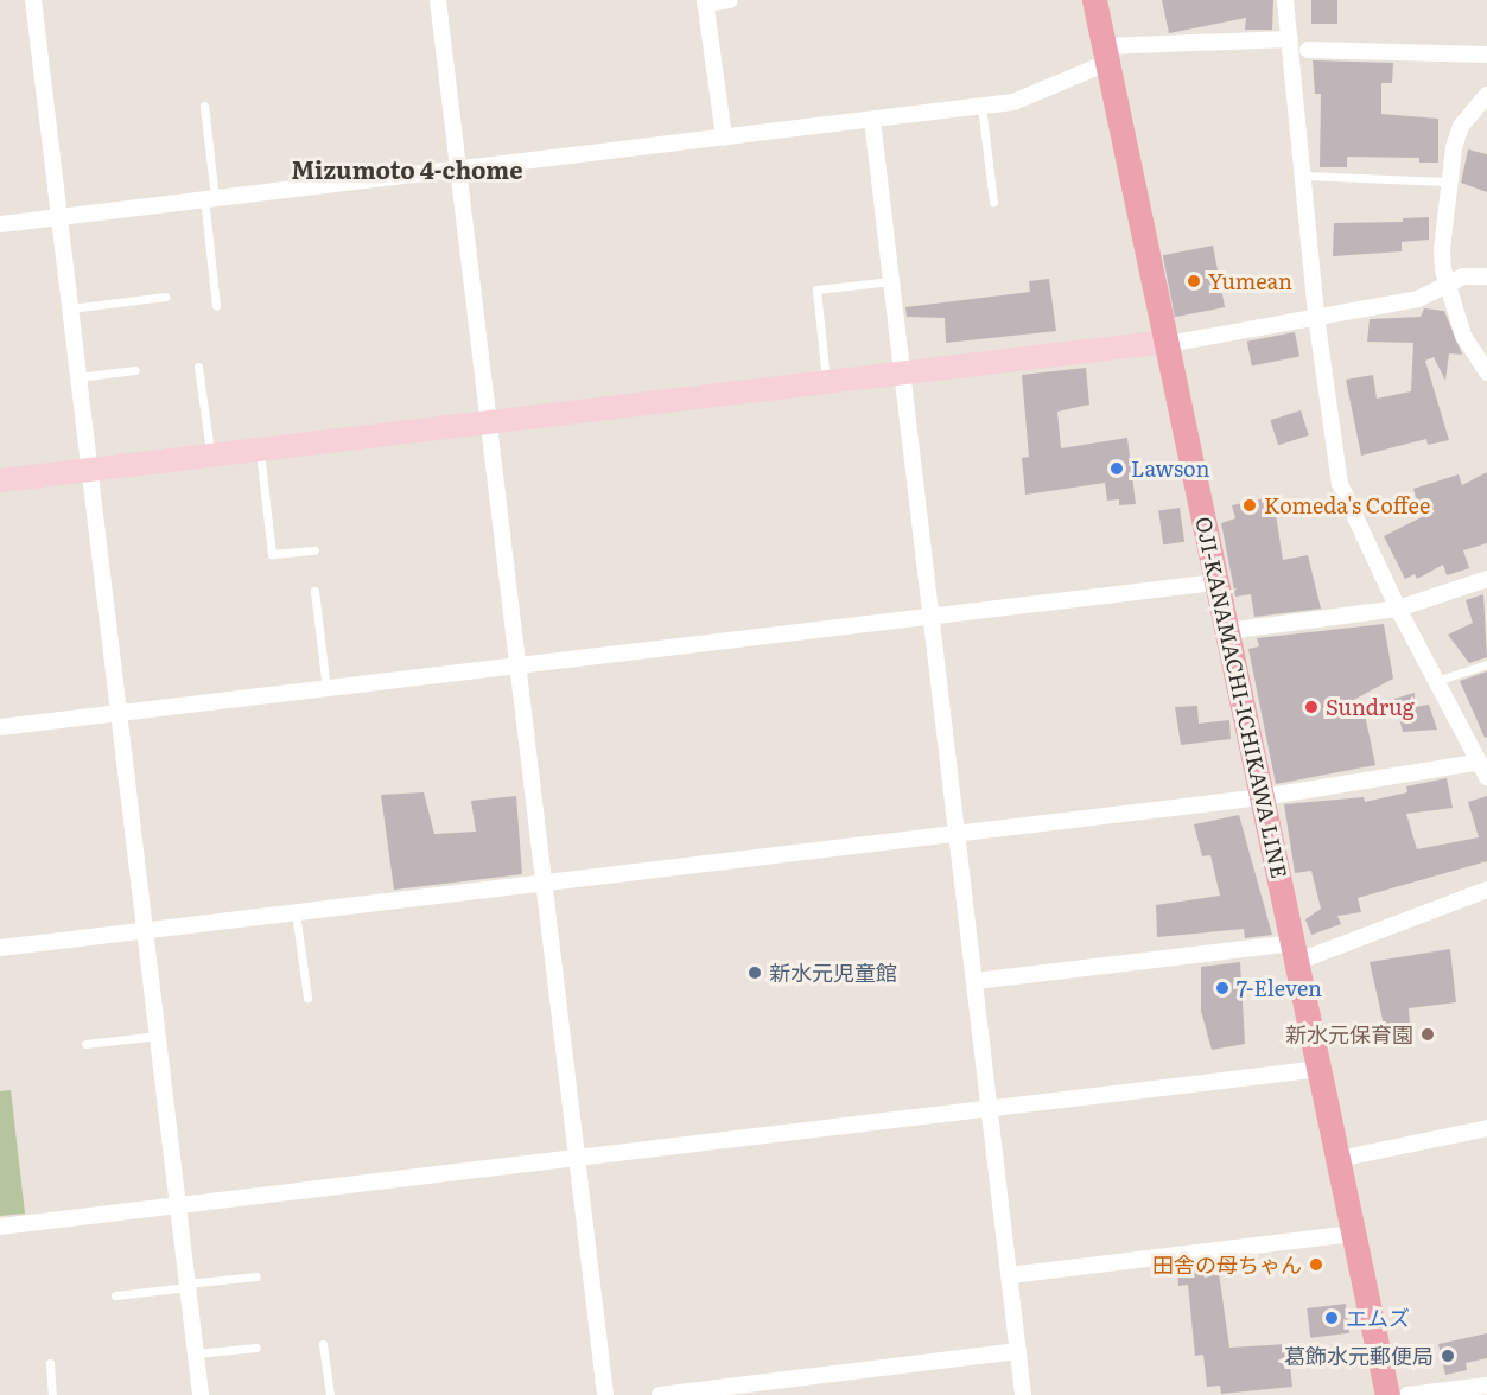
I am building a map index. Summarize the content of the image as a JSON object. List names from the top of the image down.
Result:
{
  "streets": {
    "main road": ["OJI-KANAMACHI-ICHIKAWA LINE"]
  },
  "districts": ["Mizumoto 4-chome"],
  "places": [
    "Yumean",
    "Lawson",
    "Komeda's Coffee",
    "Sundrug",
    "新水元児童館",
    "7-Eleven",
    "新水元保育園",
    "田舎の母ちゃん",
    "エムズ",
    "葛飾水元郵便局"
  ]
}
